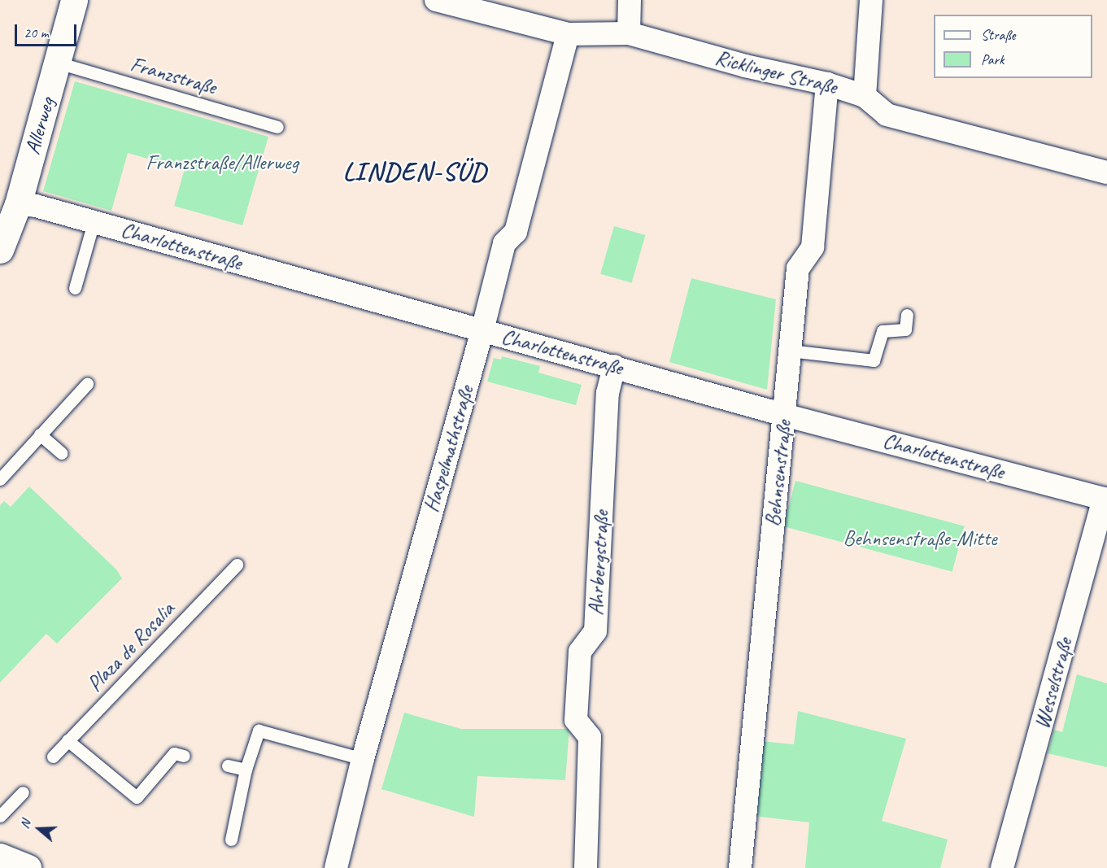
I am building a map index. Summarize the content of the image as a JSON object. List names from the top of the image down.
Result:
{
  "streets": {
    "street": [
      "Ricklinger Straße",
      "Allerweg",
      "Charlottenstraße",
      "Haspelmathstraße",
      "Behnsenstraße",
      "Ahrbergstraße",
      "Wesselstraße"
    ],
    "lane": ["Franzstraße", "Plaza de Rosalia"]
  },
  "crossings": [
    ["Ricklinger Straße", "Haspelmathstraße"],
    ["Ricklinger Straße", "Behnsenstraße"],
    ["Franzstraße", "Allerweg"],
    ["Allerweg", "Charlottenstraße"],
    ["Charlottenstraße", "Haspelmathstraße"],
    ["Charlottenstraße", "Behnsenstraße"],
    ["Charlottenstraße", "Ahrbergstraße"],
    ["Charlottenstraße", "Wesselstraße"]
  ],
  "districts": ["LINDEN-SÜD"],
  "parks": ["Franzstraße/Allerweg", "Behnsenstraße-Mitte"],
  "legend": ["Straße", "Park"],
  "scale_bar": "20 m",
  "north": "left"
}
